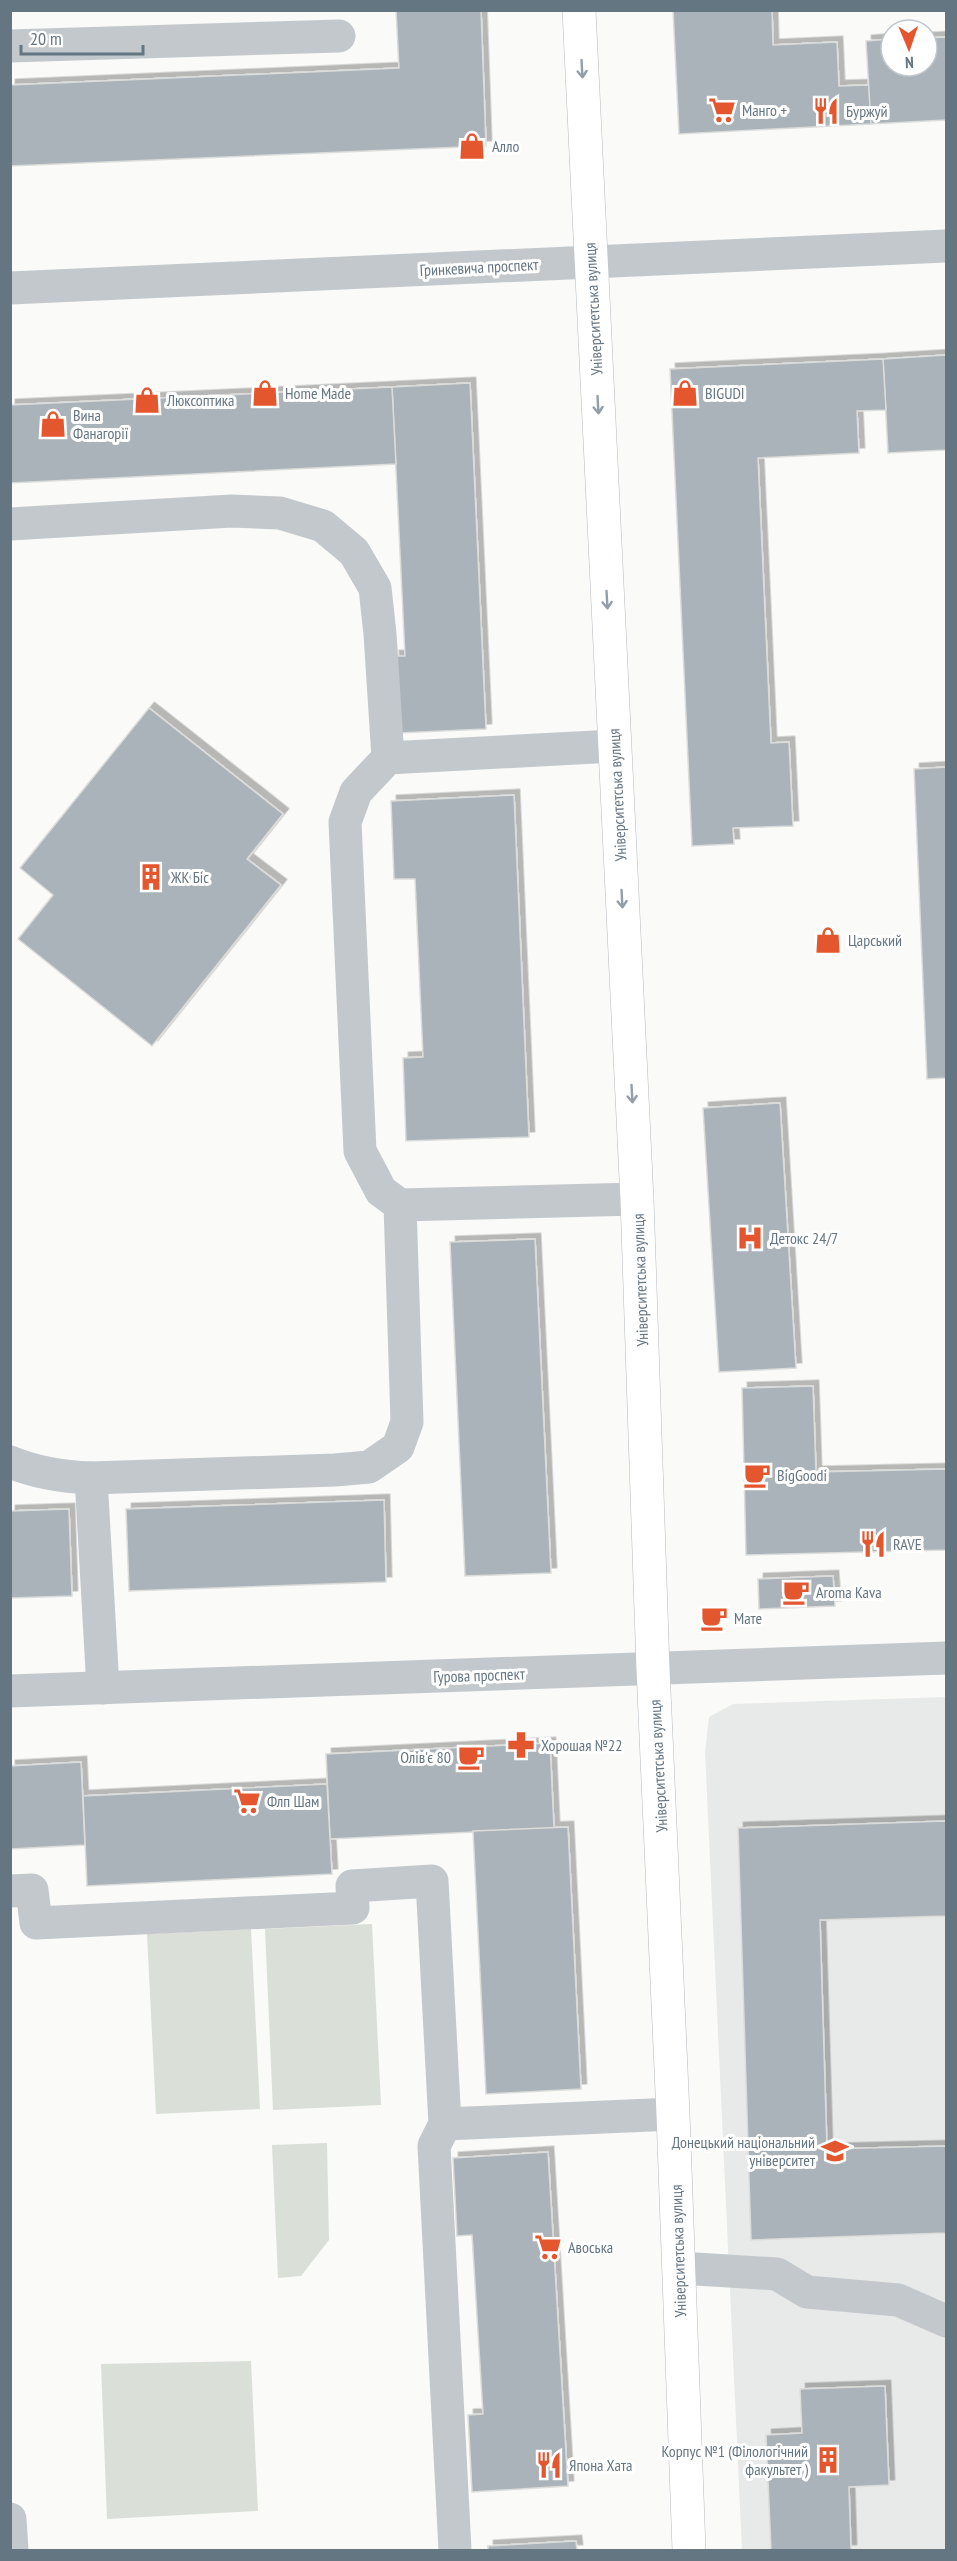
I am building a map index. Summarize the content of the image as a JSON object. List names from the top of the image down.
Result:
{
  "streets": {
    "main road": ["Університетська вулиця"],
    "street": ["Гринкевича проспект", "Гурова проспект"]
  },
  "crossings": [
    ["Гринкевича проспект", "Університетська вулиця"],
    ["Університетська вулиця", "Гурова проспект"]
  ],
  "one_way": ["Університетська вулиця"],
  "places": {
    "supermarket": ["Манго +", "Флп Шам", "Авоська"],
    "restaurant": ["Буржуй", "RAVE", "Япона Хата"],
    "shop": [
      "Алло",
      "Home Made",
      "BIGUDI",
      "Люксоптика",
      "Вина Фанагорії",
      "Царський"
    ],
    "building": ["ЖК Біс", "Корпус №1 (Філологічний факультет )"],
    "hospital": ["Детокс 24/7"],
    "cafe": [
      "BigGoodi",
      "Aroma Kava",
      "Мате",
      "Олів'є 80"
    ],
    "pharmacy": ["Хорошая №22"],
    "school or university": ["Донецький національний університет"]
  },
  "scale_bar": "20 m",
  "north": "bottom"
}
